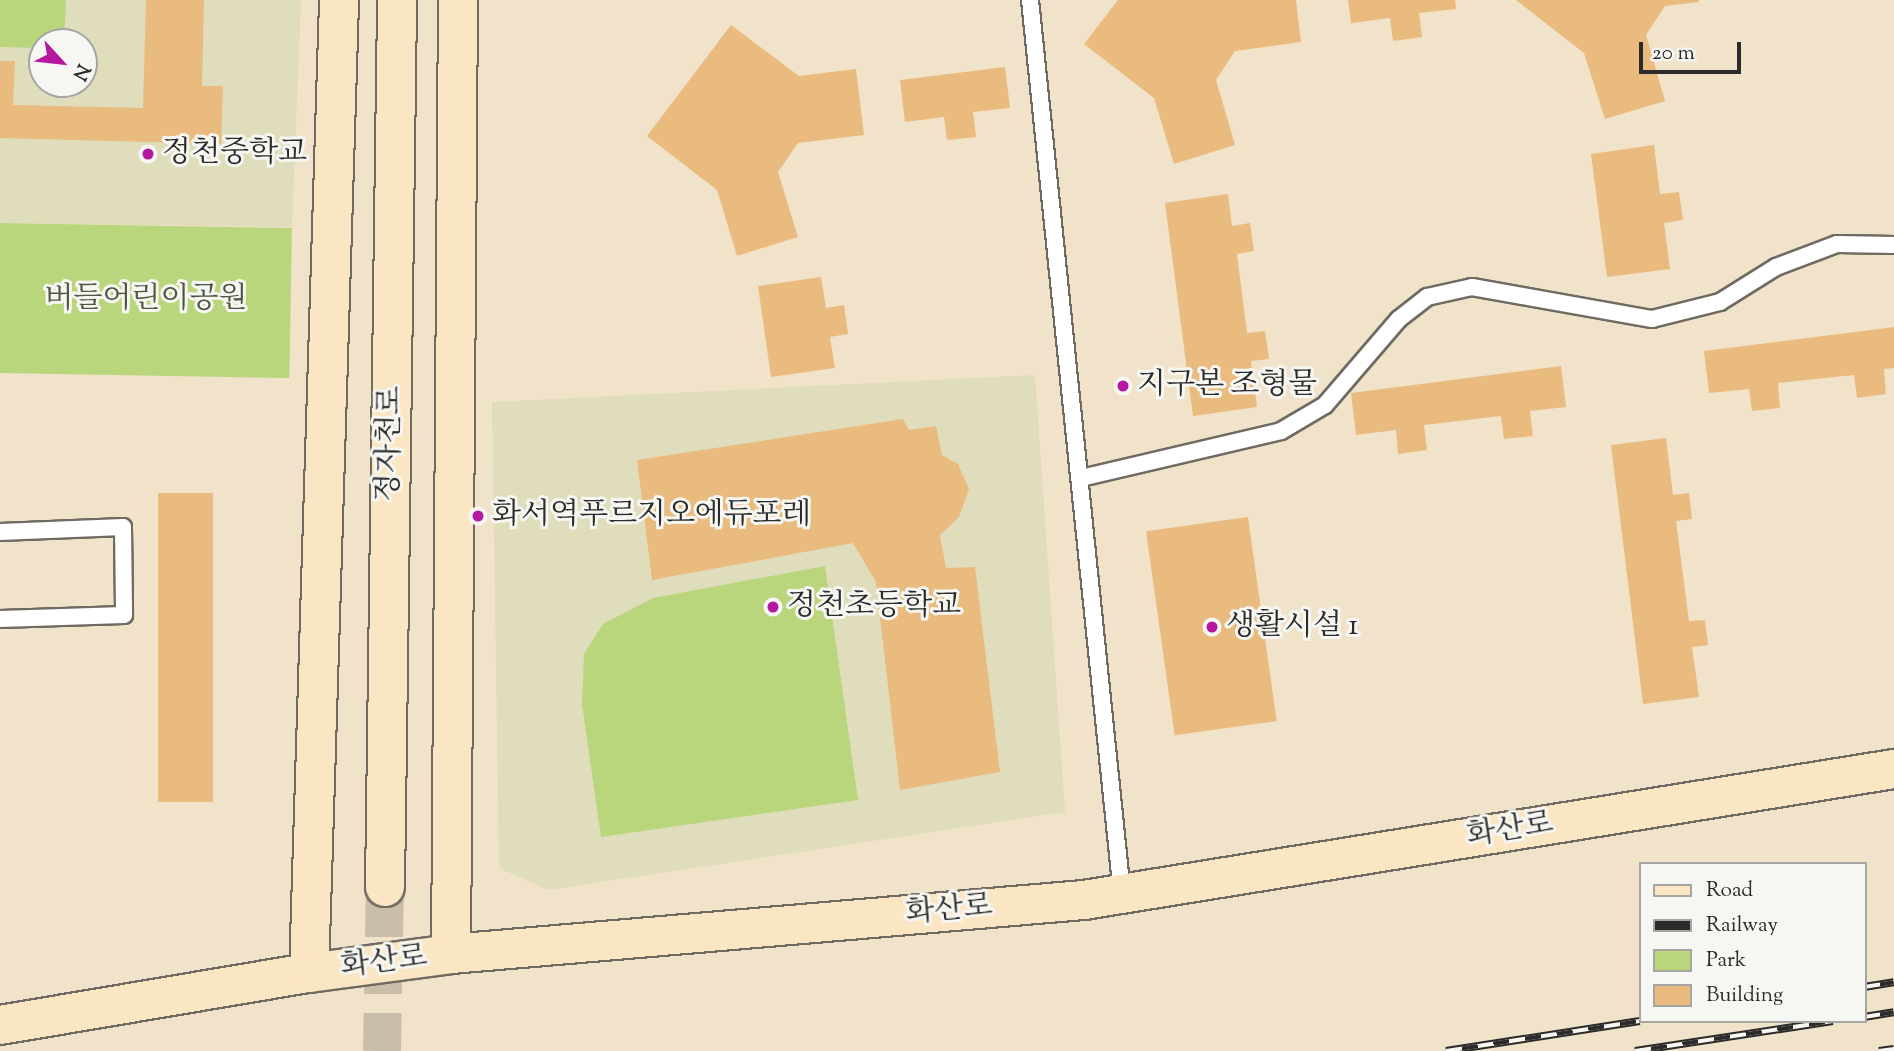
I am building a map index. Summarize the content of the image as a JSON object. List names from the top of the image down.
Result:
{
  "streets": {
    "street": ["정자천로", "화산로"]
  },
  "parks": ["버들어린이공원"],
  "places": [
    "정천중학교",
    "지구본 조형물",
    "화서역푸르지오에듀포레",
    "정천초등학교",
    "생활시설 1"
  ],
  "legend": [
    "Road",
    "Railway",
    "Park",
    "Building"
  ],
  "scale_bar": "20 m",
  "north": "bottom right"
}
